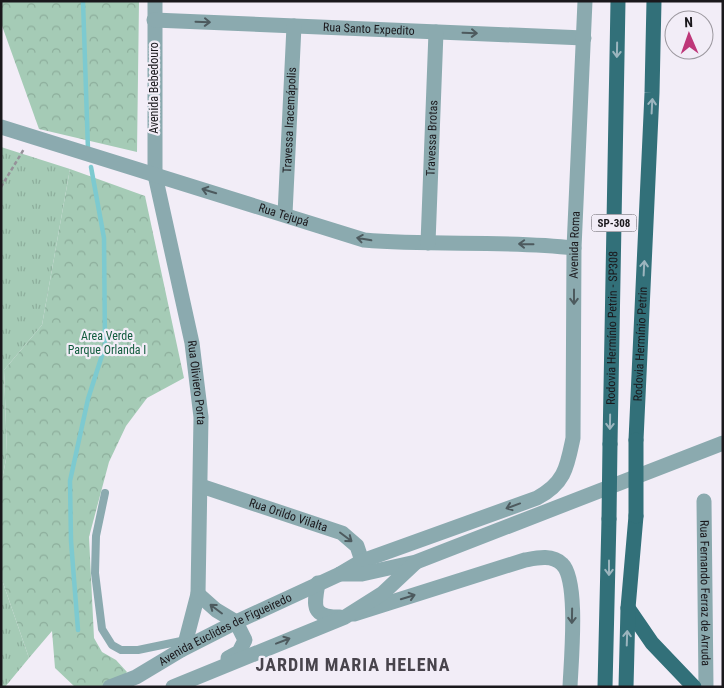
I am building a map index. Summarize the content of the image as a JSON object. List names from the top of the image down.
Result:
{
  "streets": {
    "main road": ["SP-308", "Rodovia Hermínio Petrin - SP308", "Rodovia Hermínio Petrin"],
    "street": [
      "Rua Santo Expedito",
      "Avenida Bebedouro",
      "Travessa Iracemápolis",
      "Travessa Brotas",
      "Rua Tejupá",
      "Avenida Roma",
      "Rua Oliviero Porta",
      "Rua Orildo Vilalta",
      "Rua Fernando Ferraz de Arruda",
      "Avenida Euclides de Figueiredo"
    ]
  },
  "crossings": [
    ["Rua Santo Expedito", "Avenida Bebedouro"],
    ["Rua Santo Expedito", "Travessa Iracemápolis"],
    ["Rua Santo Expedito", "Travessa Brotas"],
    ["Rua Santo Expedito", "Avenida Roma"],
    ["Avenida Bebedouro", "Rua Tejupá"],
    ["Avenida Bebedouro", "Rua Oliviero Porta"],
    ["Travessa Iracemápolis", "Rua Tejupá"],
    ["Travessa Brotas", "Rua Tejupá"],
    ["Rua Tejupá", "Avenida Roma"],
    ["Rua Tejupá", "Rua Oliviero Porta"],
    ["Avenida Roma", "Avenida Euclides de Figueiredo"],
    ["Rua Oliviero Porta", "Rua Orildo Vilalta"],
    ["Rua Oliviero Porta", "Avenida Euclides de Figueiredo"],
    ["Rua Orildo Vilalta", "Avenida Euclides de Figueiredo"]
  ],
  "one_way": [
    "Rua Santo Expedito",
    "Rua Tejupá",
    "Avenida Roma",
    "Rodovia Hermínio Petrin - SP308",
    "Rodovia Hermínio Petrin",
    "Rua Orildo Vilalta"
  ],
  "districts": ["JARDIM MARIA HELENA"],
  "parks": ["Area Verde Parque Orlanda I"],
  "north": "top"
}
